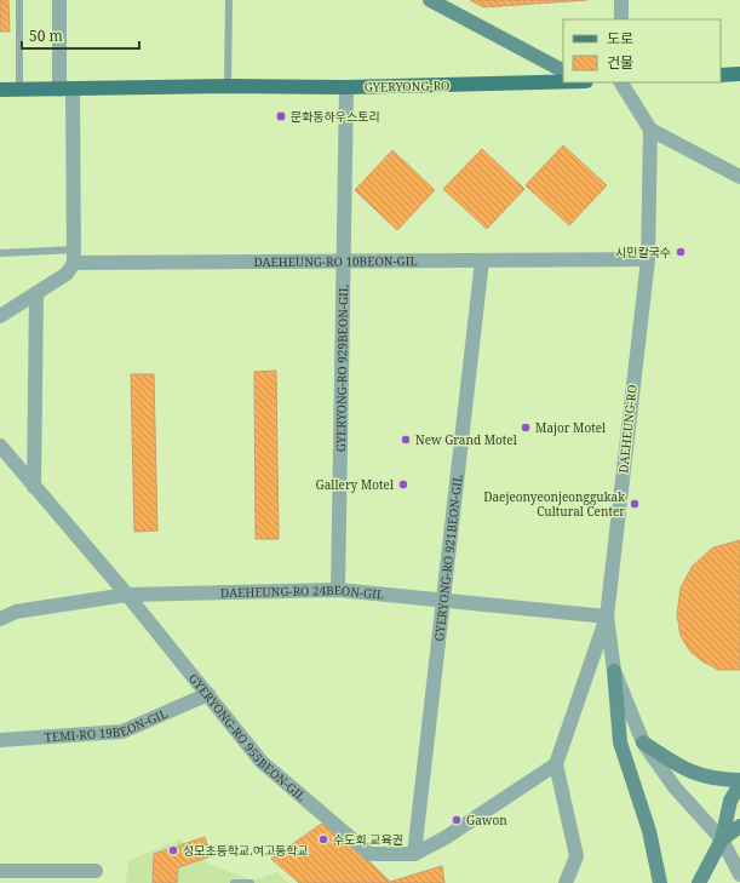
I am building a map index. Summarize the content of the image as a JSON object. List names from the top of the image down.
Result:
{
  "streets": {
    "main road": ["GYERYONG-RO"],
    "street": [
      "DAEHEUNG-RO 10BEON-GIL",
      "GYERYONG-RO 929BEON-GIL",
      "DAEHEUNG-RO",
      "GYERYONG-RO 921BEON-GIL",
      "DAEHEUNG-RO 24BEON-GIL",
      "TEMI-RO 19BEON-GIL",
      "GYERYONG-RO 955BEON-GIL"
    ]
  },
  "crossings": [
    ["GYERYONG-RO", "GYERYONG-RO 929BEON-GIL"],
    ["DAEHEUNG-RO 10BEON-GIL", "GYERYONG-RO 929BEON-GIL"],
    ["DAEHEUNG-RO 10BEON-GIL", "DAEHEUNG-RO"],
    ["DAEHEUNG-RO 10BEON-GIL", "GYERYONG-RO 921BEON-GIL"],
    ["GYERYONG-RO 929BEON-GIL", "DAEHEUNG-RO 24BEON-GIL"],
    ["DAEHEUNG-RO", "DAEHEUNG-RO 24BEON-GIL"],
    ["GYERYONG-RO 921BEON-GIL", "DAEHEUNG-RO 24BEON-GIL"],
    ["GYERYONG-RO 921BEON-GIL", "GYERYONG-RO 955BEON-GIL"],
    ["DAEHEUNG-RO 24BEON-GIL", "GYERYONG-RO 955BEON-GIL"],
    ["TEMI-RO 19BEON-GIL", "GYERYONG-RO 955BEON-GIL"]
  ],
  "places": {
    "transit": ["문화동하우스토리"],
    "other": [
      "시민칼국수",
      "Major Motel",
      "New Grand Motel",
      "Gallery Motel",
      "Daejeonyeonjeonggukak Cultural Center",
      "Gawon",
      "수도회 교육권",
      "성모초등학교.여고등학교"
    ]
  },
  "legend": ["도로", "건물"],
  "scale_bar": "50 m"
}
